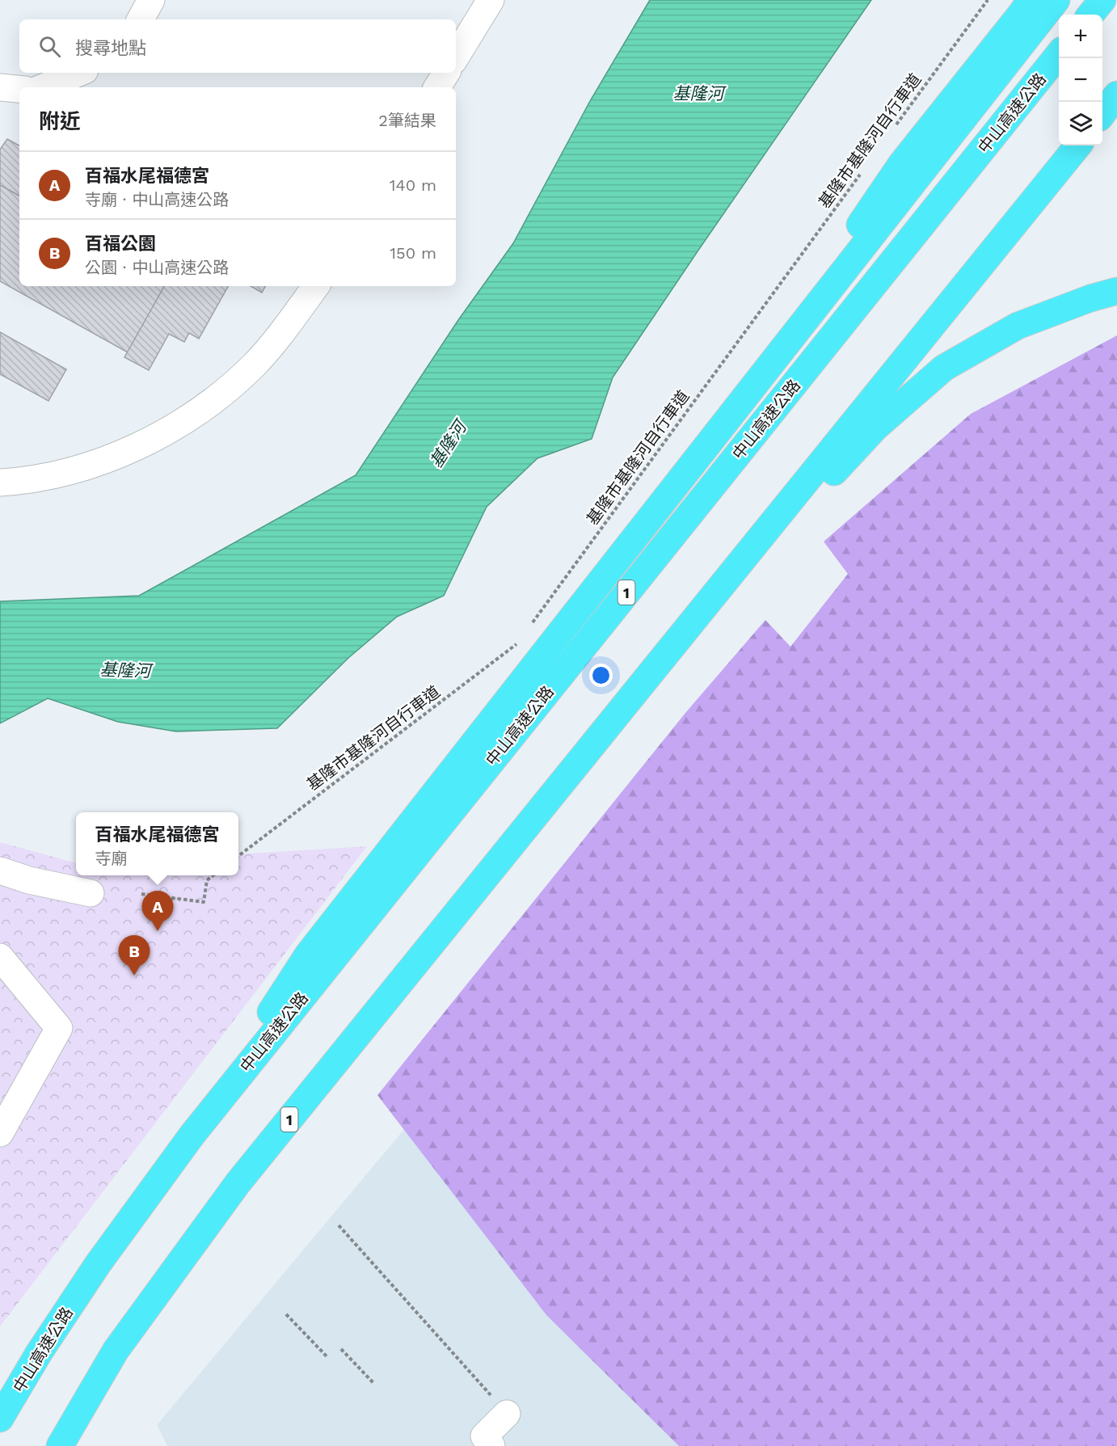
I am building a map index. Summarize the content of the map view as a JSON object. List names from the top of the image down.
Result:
{
  "streets": {
    "highway": ["中山高速公路", "1"],
    "path": ["基隆市基隆河自行車道"]
  },
  "water": ["基隆河"],
  "page": {
    "map_buttons": ["+", "−"],
    "search": "搜尋地點",
    "heading": ["附近", "2筆結果"],
    "list": [
      {
        "mark": "A",
        "name": "百福水尾福德宮",
        "note": "寺廟 · 中山高速公路",
        "value": "140 m"
      },
      {
        "mark": "B",
        "name": "百福公園",
        "note": "公園 · 中山高速公路",
        "value": "150 m"
      }
    ],
    "popup": ["百福水尾福德宮", "寺廟"],
    "pins": ["A", "B"]
  }
}
